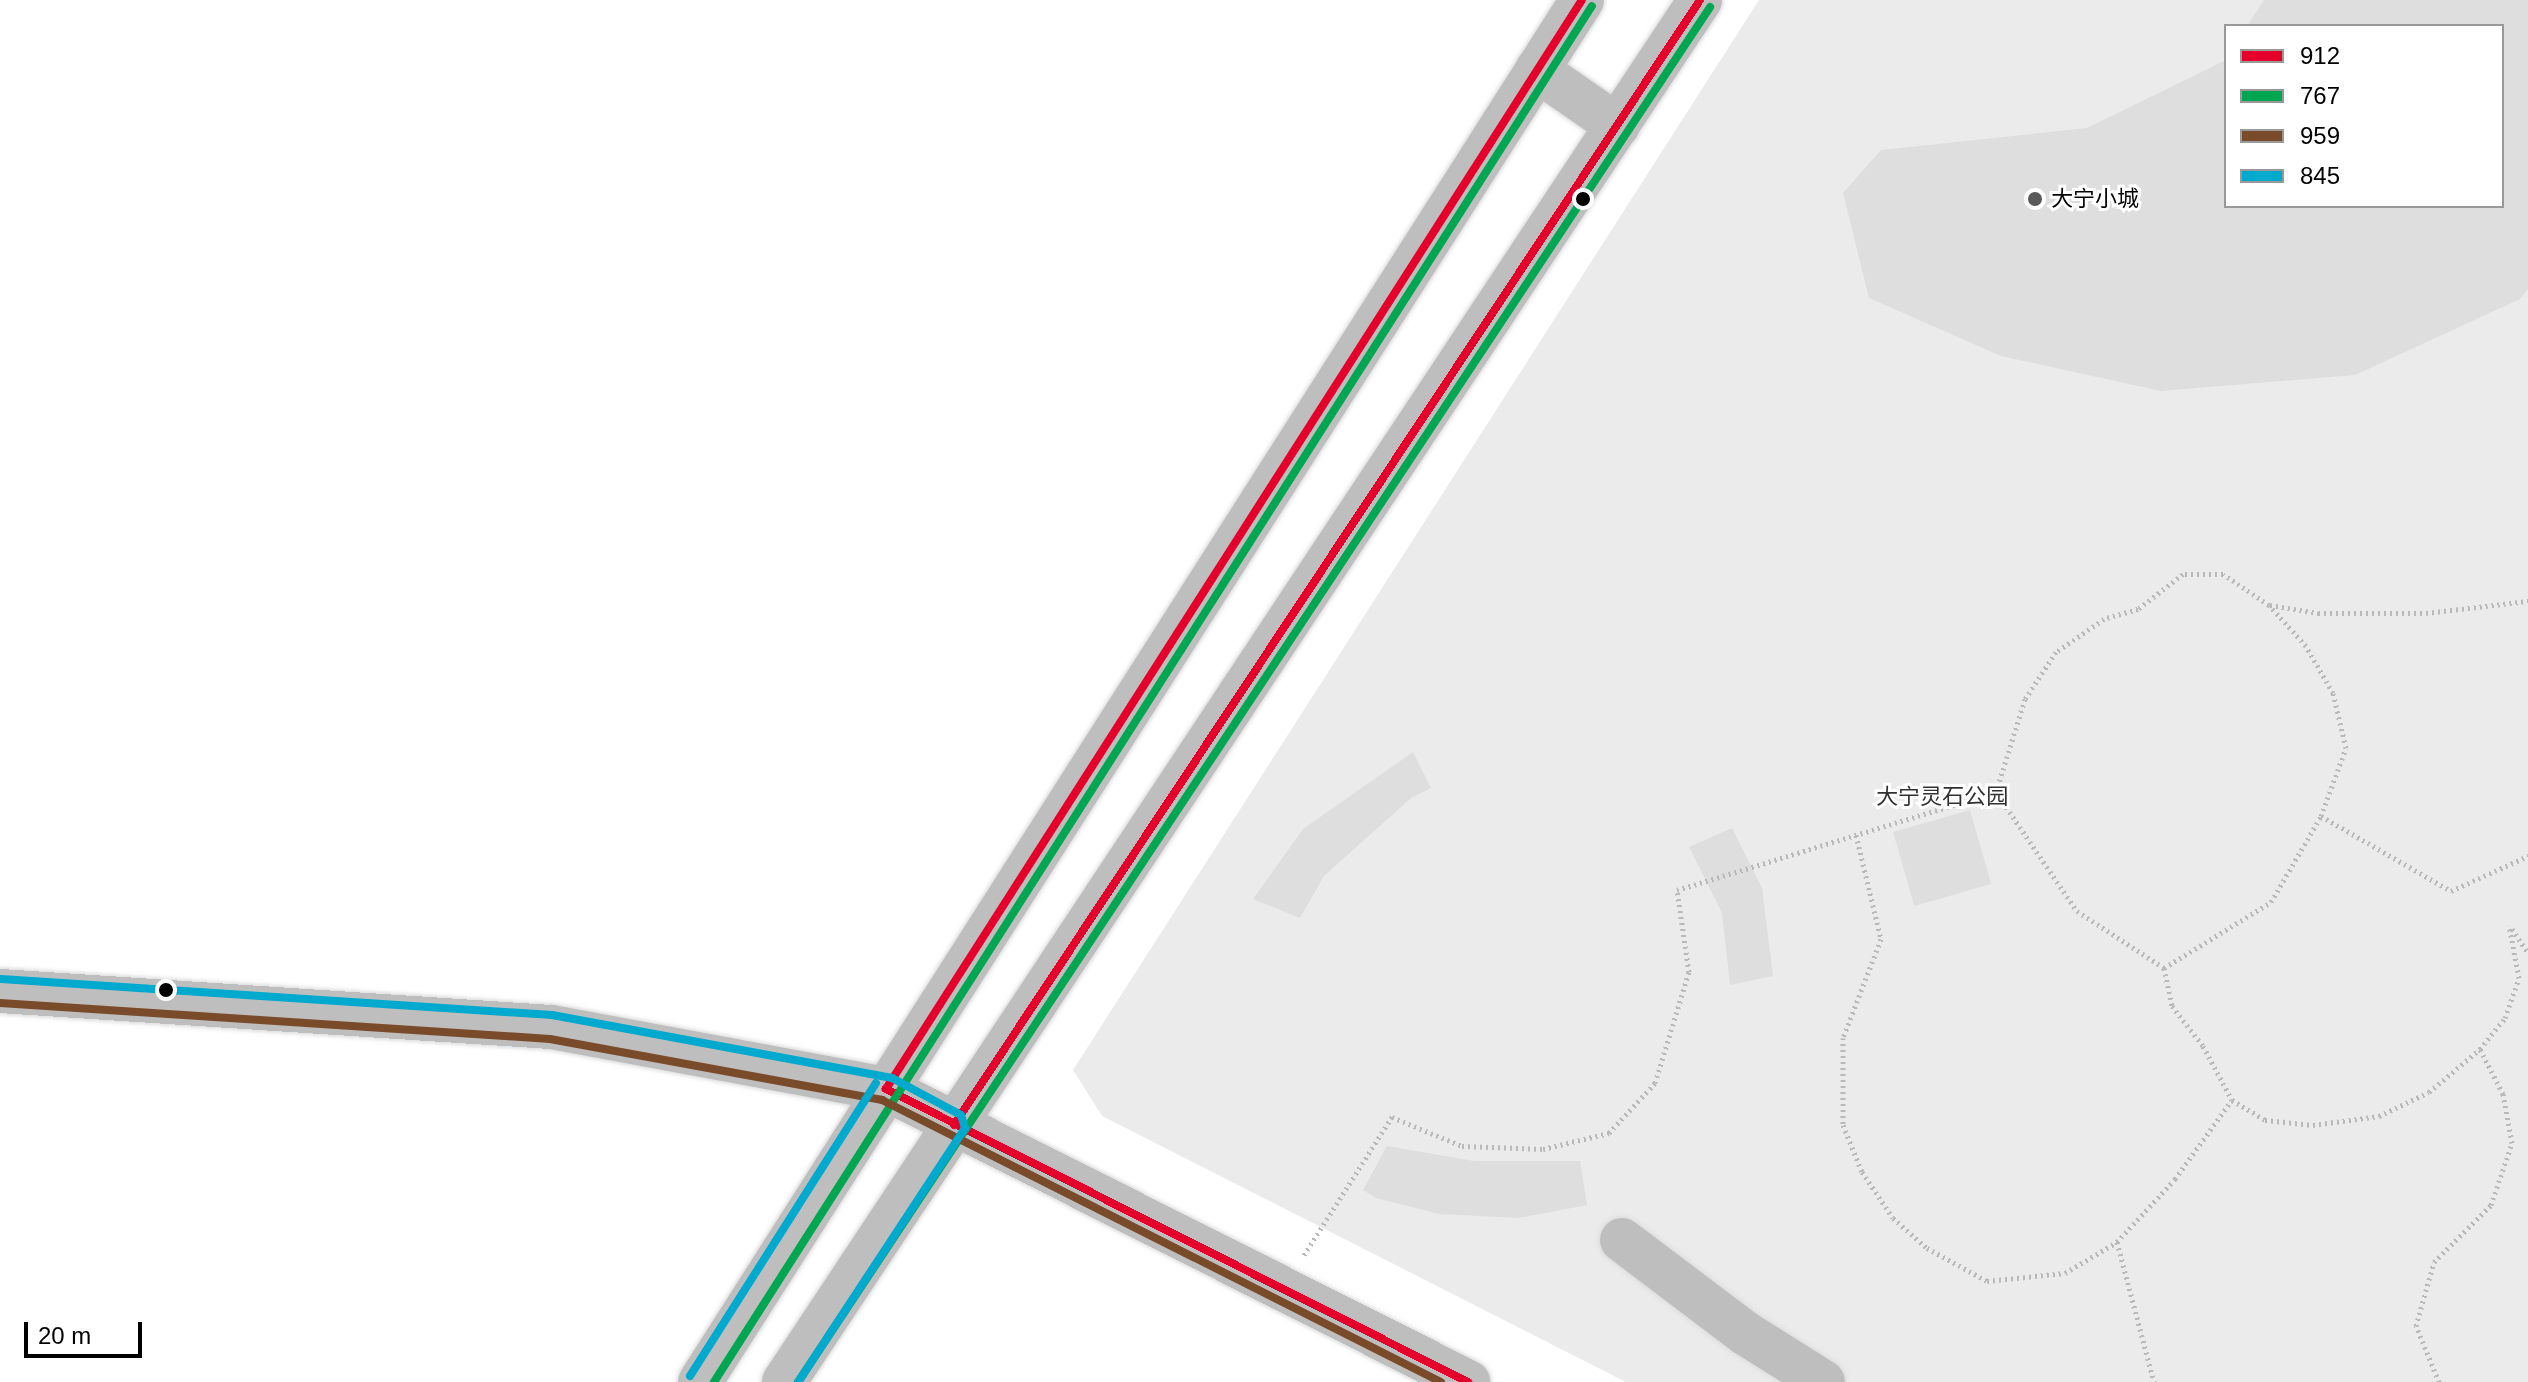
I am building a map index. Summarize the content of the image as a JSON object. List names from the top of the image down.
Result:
{
  "parks": ["大宁灵石公园"],
  "places": ["大宁小城"],
  "lines": [
    "transit line 912",
    "transit line 767",
    "transit line 845",
    "transit line 959"
  ],
  "legend": [
    "912",
    "767",
    "959",
    "845"
  ],
  "scale_bar": "20 m"
}
